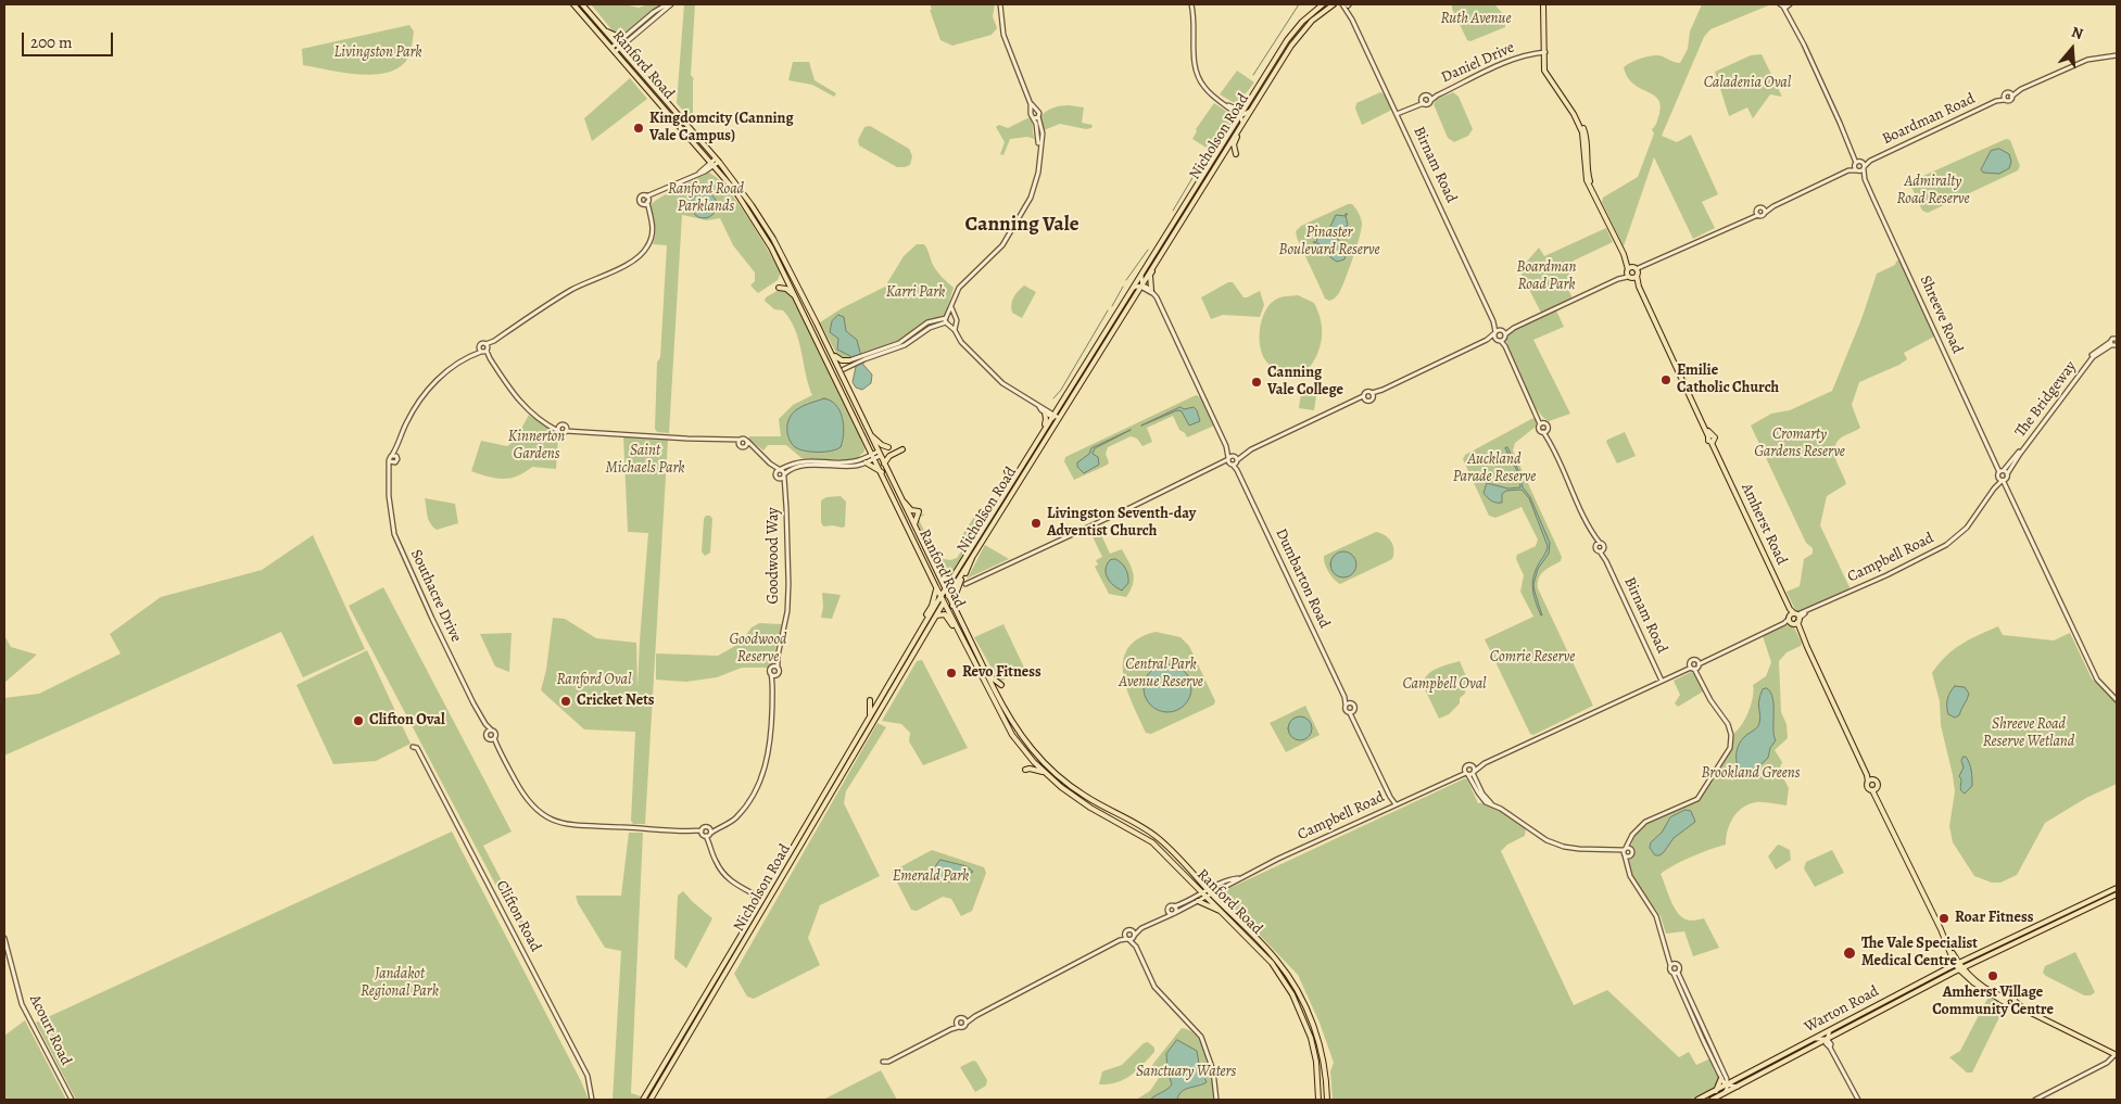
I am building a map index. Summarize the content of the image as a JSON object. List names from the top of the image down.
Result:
{
  "streets": {
    "main road": [
      "Ranford Road",
      "Nicholson Road",
      "Amherst Road",
      "Warton Road"
    ],
    "street": [
      "Daniel Drive",
      "Boardman Road",
      "Birnam Road",
      "Shreeve Road",
      "The Bridgeway",
      "Goodwood Way",
      "Campbell Road",
      "Dumbarton Road",
      "Southacre Drive",
      "Clifton Road",
      "Acourt Road"
    ]
  },
  "crossings": [
    ["Daniel Drive", "Birnam Road"],
    ["Ranford Road", "Nicholson Road"],
    ["Ranford Road", "Campbell Road"],
    ["Boardman Road", "Shreeve Road"],
    ["Nicholson Road", "Dumbarton Road"],
    ["Birnam Road", "Campbell Road"],
    ["Shreeve Road", "The Bridgeway"],
    ["Shreeve Road", "Campbell Road"],
    ["The Bridgeway", "Campbell Road"],
    ["Amherst Road", "Campbell Road"],
    ["Amherst Road", "Warton Road"],
    ["Goodwood Way", "Southacre Drive"],
    ["Campbell Road", "Dumbarton Road"]
  ],
  "districts": ["Canning Vale"],
  "parks": [
    "Ruth Avenue",
    "Livingston Park",
    "Caladenia Oval",
    "Admiralty Road Reserve",
    "Ranford Road Parklands",
    "Pinaster Boulevard Reserve",
    "Boardman Road Park",
    "Karri Park",
    "Cromarty Gardens Reserve",
    "Kinnerton Gardens",
    "Saint Michaels Park",
    "Auckland Parade Reserve",
    "Goodwood Reserve",
    "Comrie Reserve",
    "Central Park Avenue Reserve",
    "Ranford Oval",
    "Campbell Oval",
    "Shreeve Road Reserve Wetland",
    "Brookland Greens",
    "Emerald Park",
    "Jandakot Regional Park",
    "Sanctuary Waters"
  ],
  "places": [
    "Kingdomcity (Canning Vale Campus)",
    "Emilie Catholic Church",
    "Canning Vale College",
    "Livingston Seventh-day Adventist Church",
    "Revo Fitness",
    "Cricket Nets",
    "Clifton Oval",
    "Roar Fitness",
    "The Vale Specialist Medical Centre",
    "Amherst Village Community Centre"
  ],
  "scale_bar": "200 m",
  "north": "top"
}
